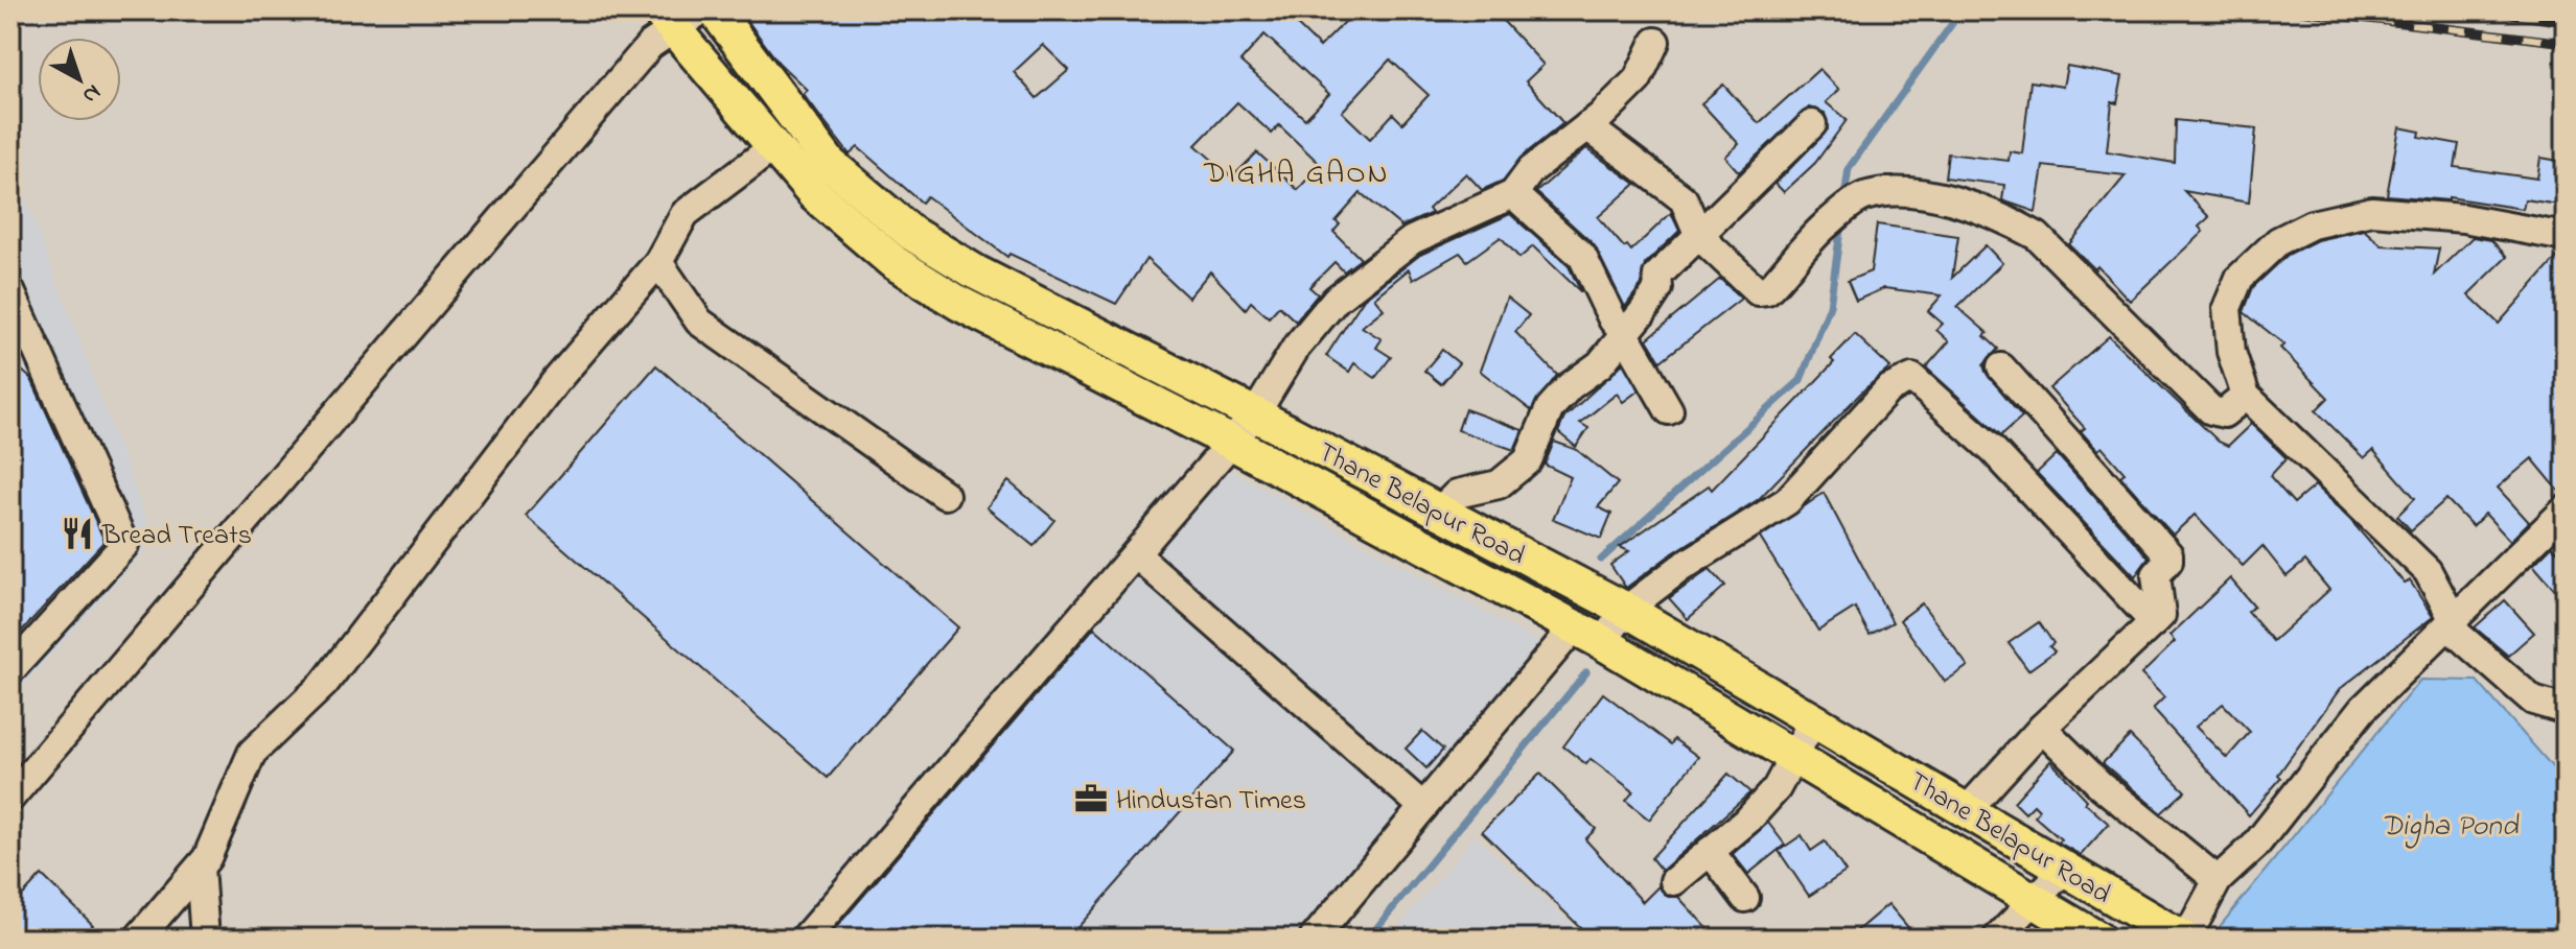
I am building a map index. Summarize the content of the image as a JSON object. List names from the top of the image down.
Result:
{
  "streets": {
    "main road": ["Thane Belapur Road"]
  },
  "districts": ["DIGHA GAON"],
  "water": ["Digha Pond"],
  "places": {
    "restaurant": ["Bread Treats"],
    "office": ["Hindustan Times"]
  },
  "north": "bottom right"
}
